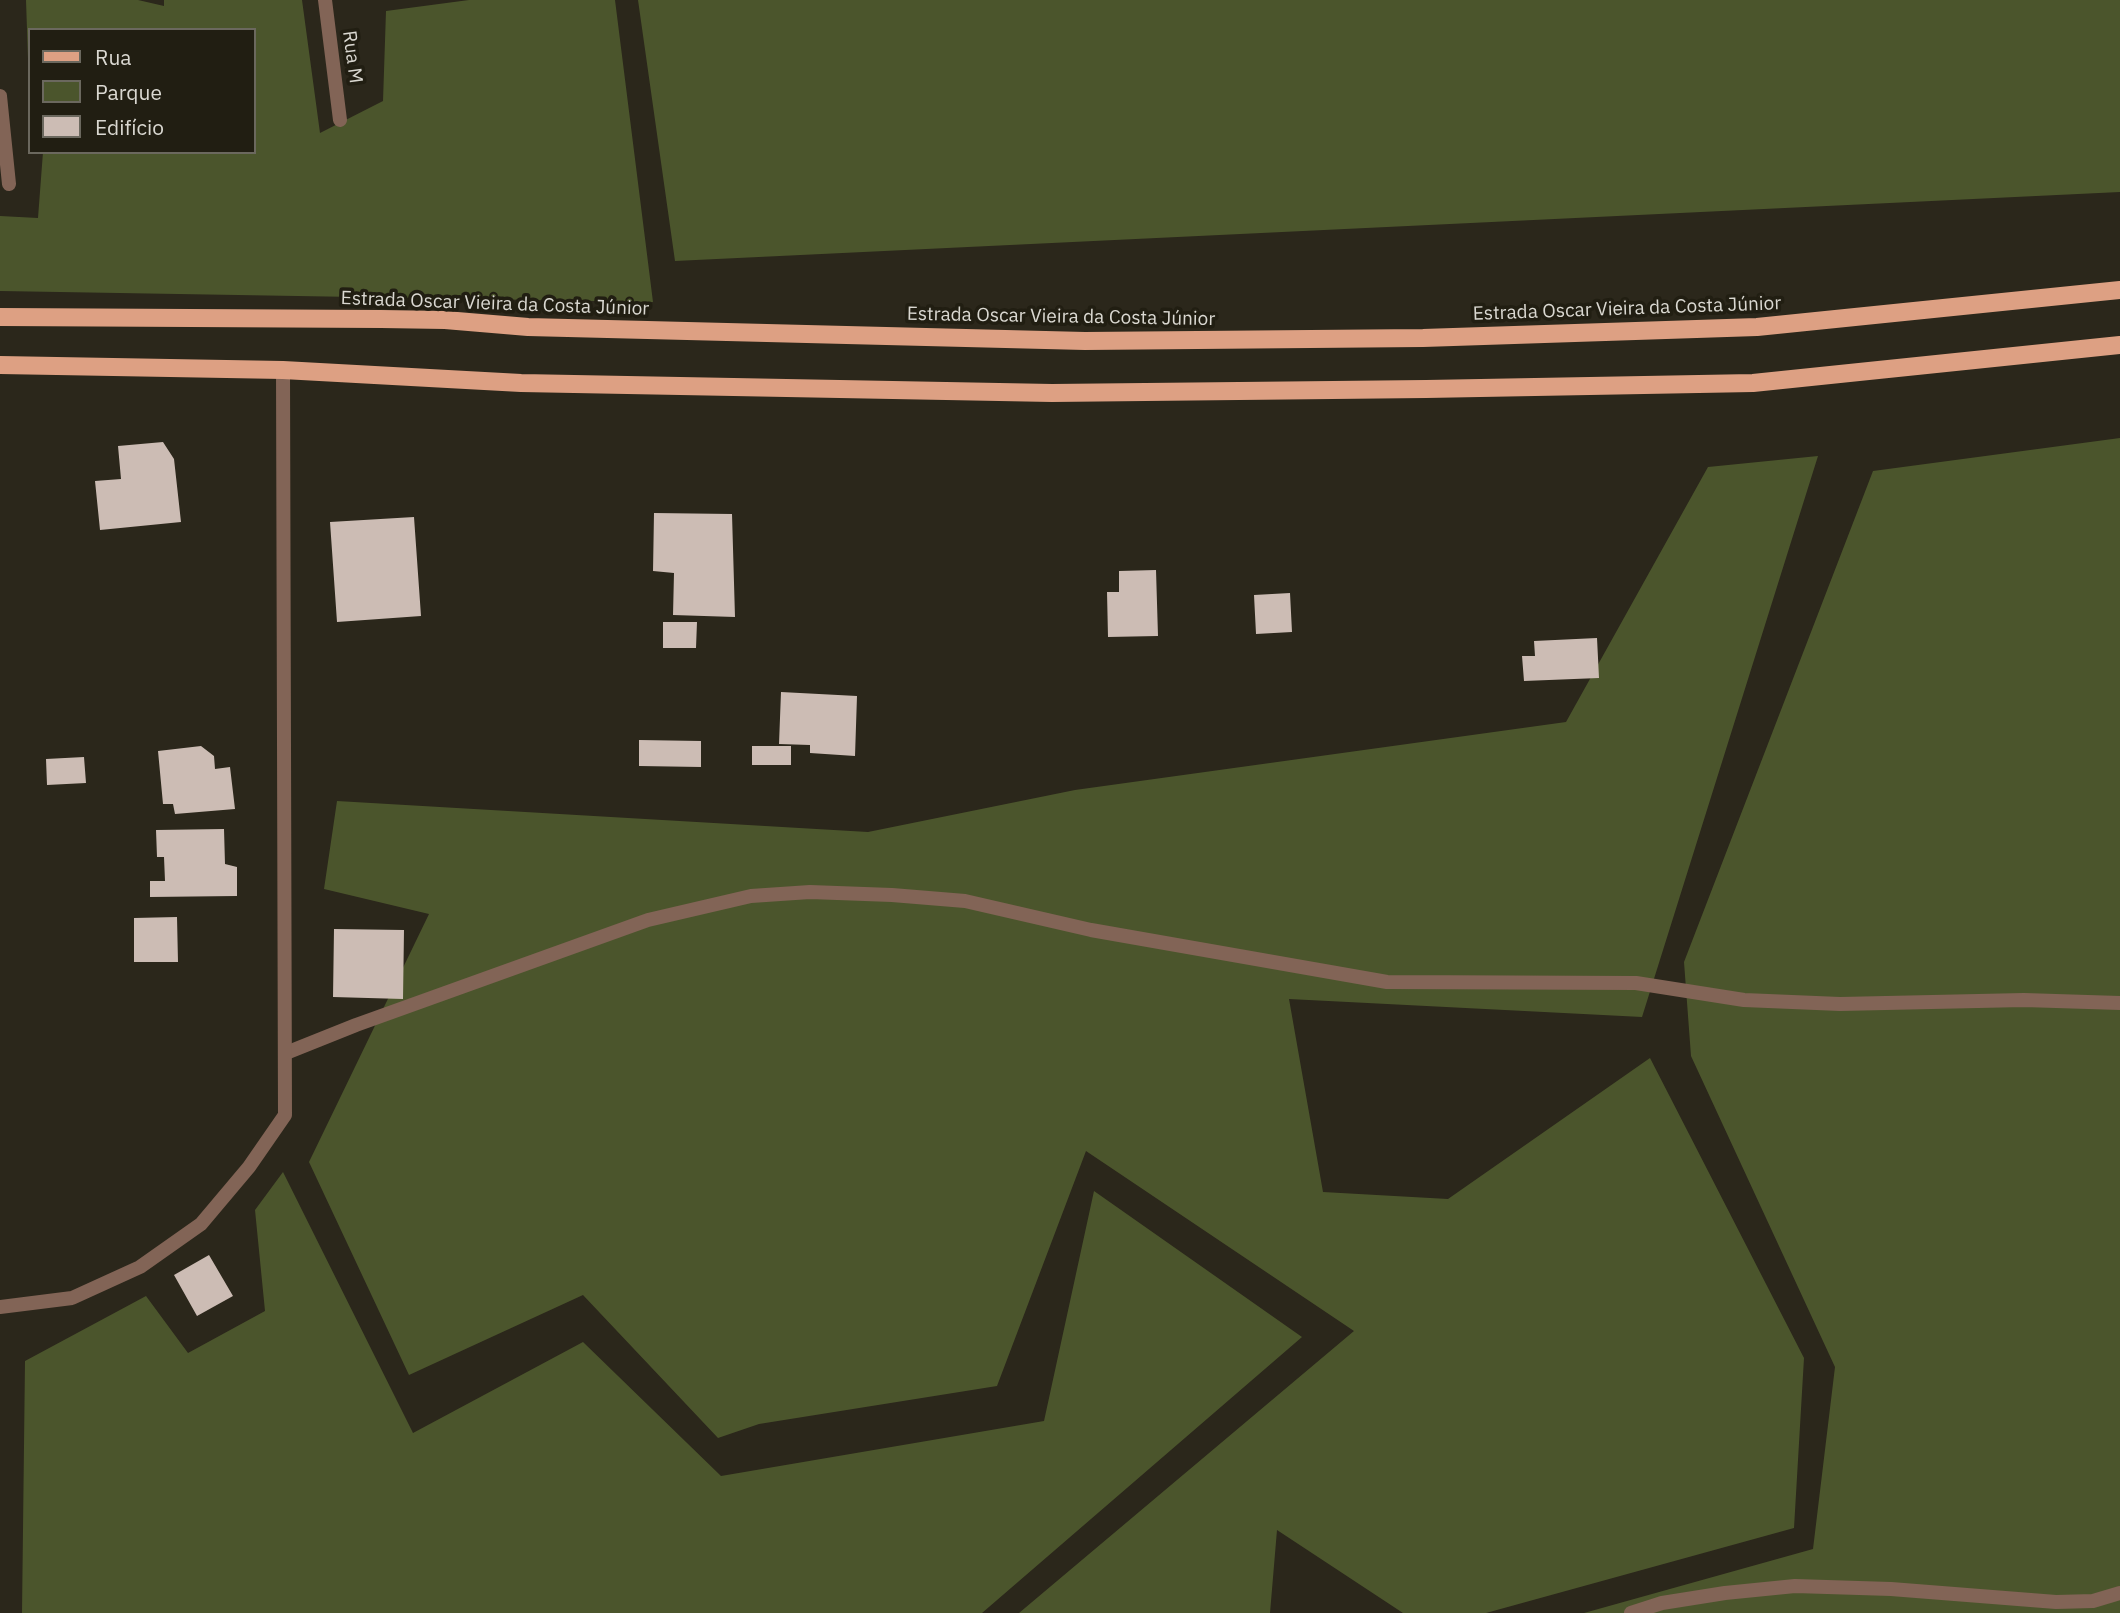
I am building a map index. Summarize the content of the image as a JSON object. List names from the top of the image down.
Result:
{
  "streets": {
    "main road": ["Estrada Oscar Vieira da Costa Júnior"],
    "street": ["Rua M"]
  },
  "legend": ["Rua", "Parque", "Edifício"]
}
